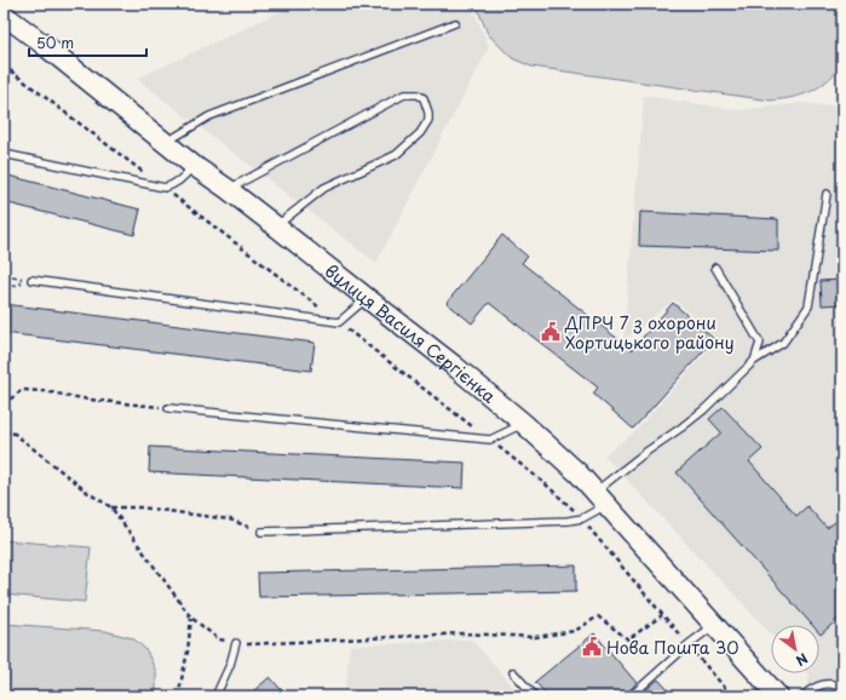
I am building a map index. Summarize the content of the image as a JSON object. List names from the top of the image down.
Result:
{
  "streets": {
    "main road": ["вулиця Василя Сергієнка"]
  },
  "places": {
    "public building": ["ДПРЧ 7 з охорони Хортицького району", "Нова Пошта 30"]
  },
  "scale_bar": "50 m",
  "north": "bottom right"
}
